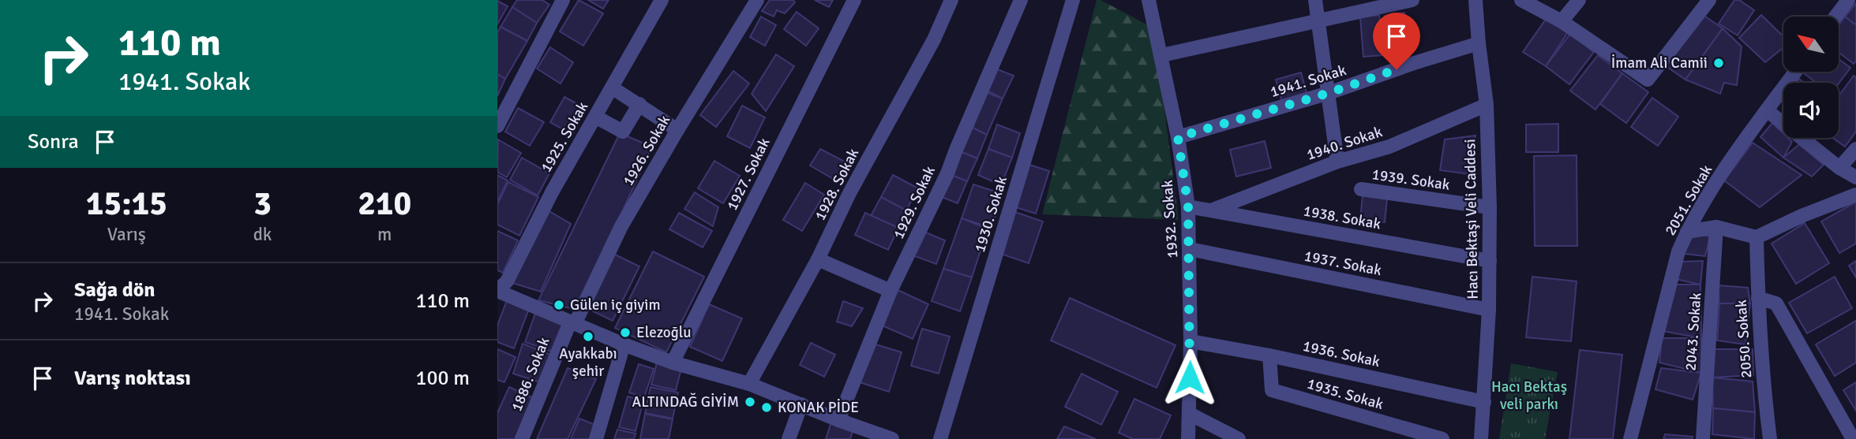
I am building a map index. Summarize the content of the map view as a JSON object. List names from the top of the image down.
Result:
{
  "streets": {
    "street": [
      "1941. Sokak",
      "1925. Sokak",
      "1940. Sokak",
      "1926. Sokak",
      "1927. Sokak",
      "1939. Sokak",
      "1928. Sokak",
      "2051. Sokak",
      "1929. Sokak",
      "1930. Sokak",
      "1938. Sokak",
      "1932. Sokak",
      "Hacı Bektaşi Veli Caddesi",
      "1937. Sokak",
      "2043. Sokak",
      "2050. Sokak",
      "1936. Sokak",
      "1886. Sokak",
      "1935. Sokak"
    ]
  },
  "crossings": [
    ["1941. Sokak", "1932. Sokak"],
    ["1941. Sokak", "Hacı Bektaşi Veli Caddesi"],
    ["1940. Sokak", "1938. Sokak"],
    ["1940. Sokak", "Hacı Bektaşi Veli Caddesi"],
    ["1926. Sokak", "1886. Sokak"],
    ["1939. Sokak", "Hacı Bektaşi Veli Caddesi"],
    ["1938. Sokak", "1932. Sokak"],
    ["1938. Sokak", "Hacı Bektaşi Veli Caddesi"],
    ["1932. Sokak", "1937. Sokak"],
    ["1932. Sokak", "1936. Sokak"],
    ["Hacı Bektaşi Veli Caddesi", "1937. Sokak"],
    ["Hacı Bektaşi Veli Caddesi", "1936. Sokak"],
    ["1936. Sokak", "1935. Sokak"]
  ],
  "parks": ["Hacı Bektaş veli parkı"],
  "places": [
    "İmam Ali Camii",
    "Gülen iç giyim",
    "Elezoğlu",
    "Ayakkabı şehir",
    "ALTINDAĞ GİYİM",
    "KONAK PİDE"
  ],
  "north": "top left",
  "page": {
    "turn": ["110 m", "1941. Sokak"],
    "then": "Sonra",
    "eta": [
      "15:15",
      "Varış",
      "3",
      "dk",
      "210",
      "m"
    ],
    "list": [
      {
        "name": "Sağa dön",
        "note": "1941. Sokak",
        "value": "110 m"
      },
      {
        "name": "Varış noktası",
        "value": "100 m"
      }
    ]
  }
}
